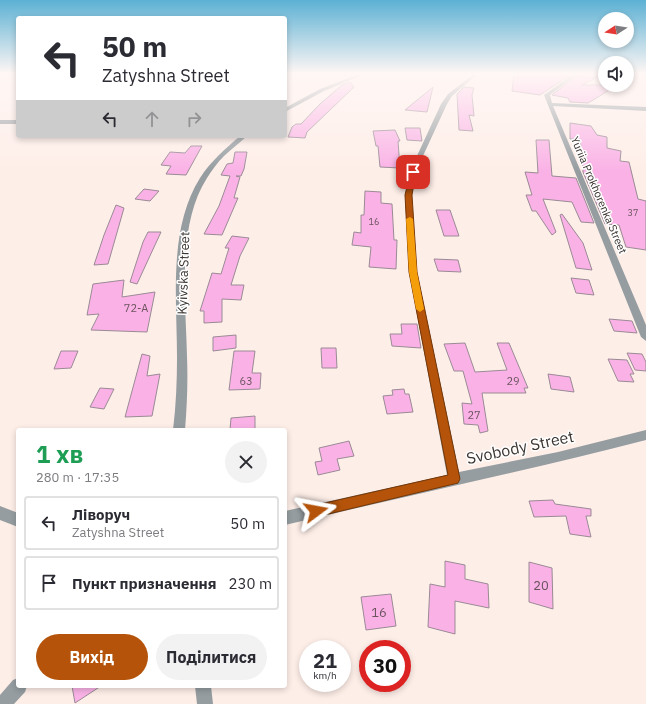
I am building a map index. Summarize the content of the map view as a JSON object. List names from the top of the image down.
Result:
{
  "streets": {
    "street": ["Yuriia Prokhorenka Street", "Kyivska Street", "Svobody Street"]
  },
  "house_numbers": [
    "37",
    "16",
    "72-А",
    "63",
    "29",
    "27",
    "20",
    "16"
  ],
  "north": "left",
  "page": {
    "turn": ["50 m", "Zatyshna Street"],
    "heading": ["1 хв", "280 m · 17:35"],
    "list": [
      {
        "name": "Ліворуч",
        "note": "Zatyshna Street",
        "value": "50 m"
      },
      {
        "name": "Пункт призначення",
        "value": "230 m"
      }
    ],
    "buttons": ["Вихід", "Поділитися"],
    "speed": "21 km/h",
    "limit": "30"
  }
}
